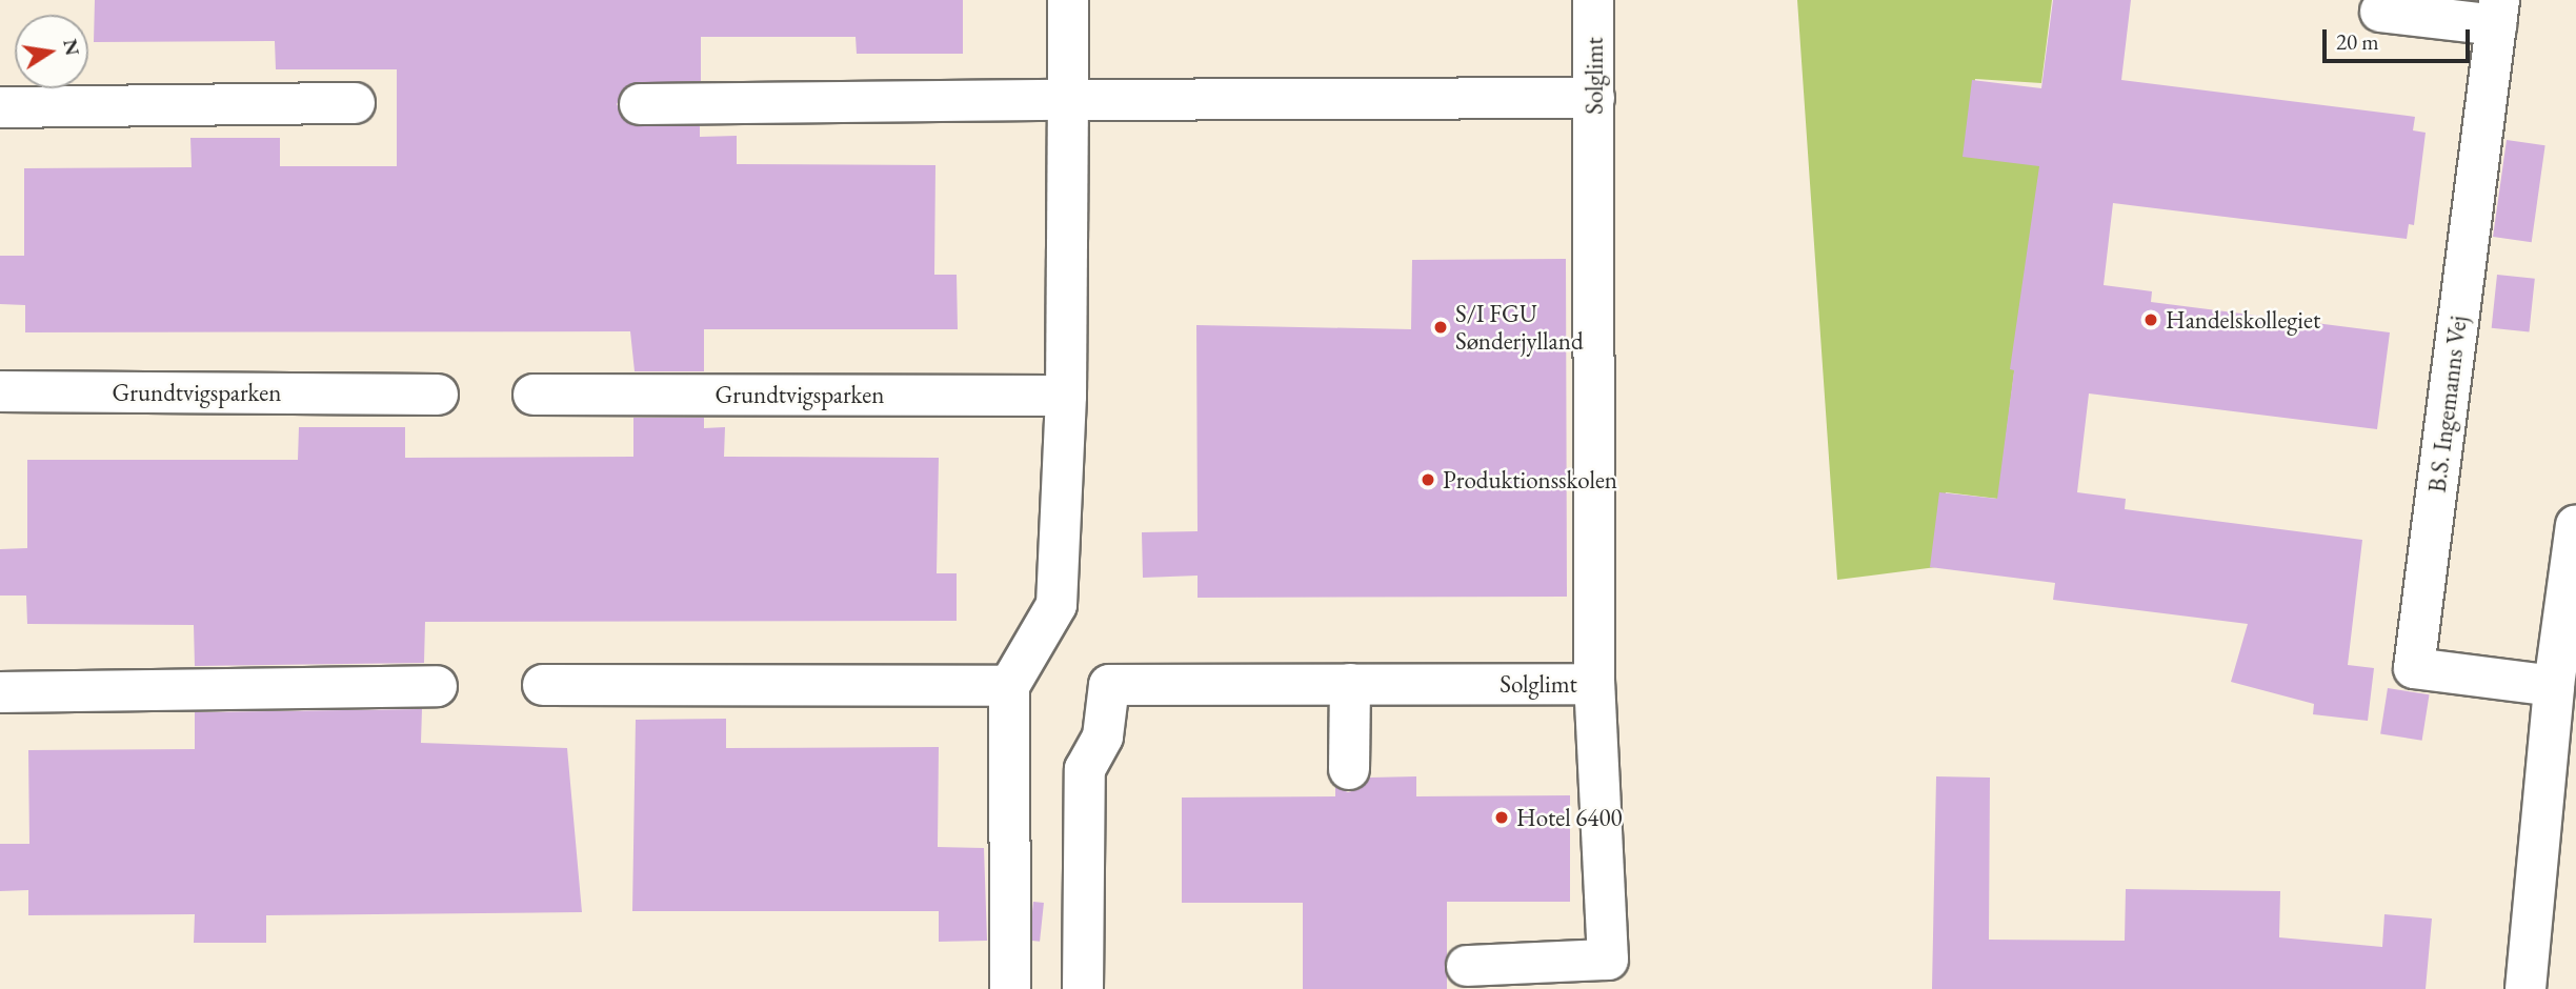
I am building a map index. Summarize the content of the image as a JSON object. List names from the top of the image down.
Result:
{
  "streets": {
    "street": ["Solglimt", "Grundtvigsparken", "B.S. Ingemanns Vej"]
  },
  "places": [
    "Handelskollegiet",
    "S/I FGU Sønderjylland",
    "Produktionsskolen",
    "Hotel 6400"
  ],
  "scale_bar": "20 m",
  "north": "right"
}
